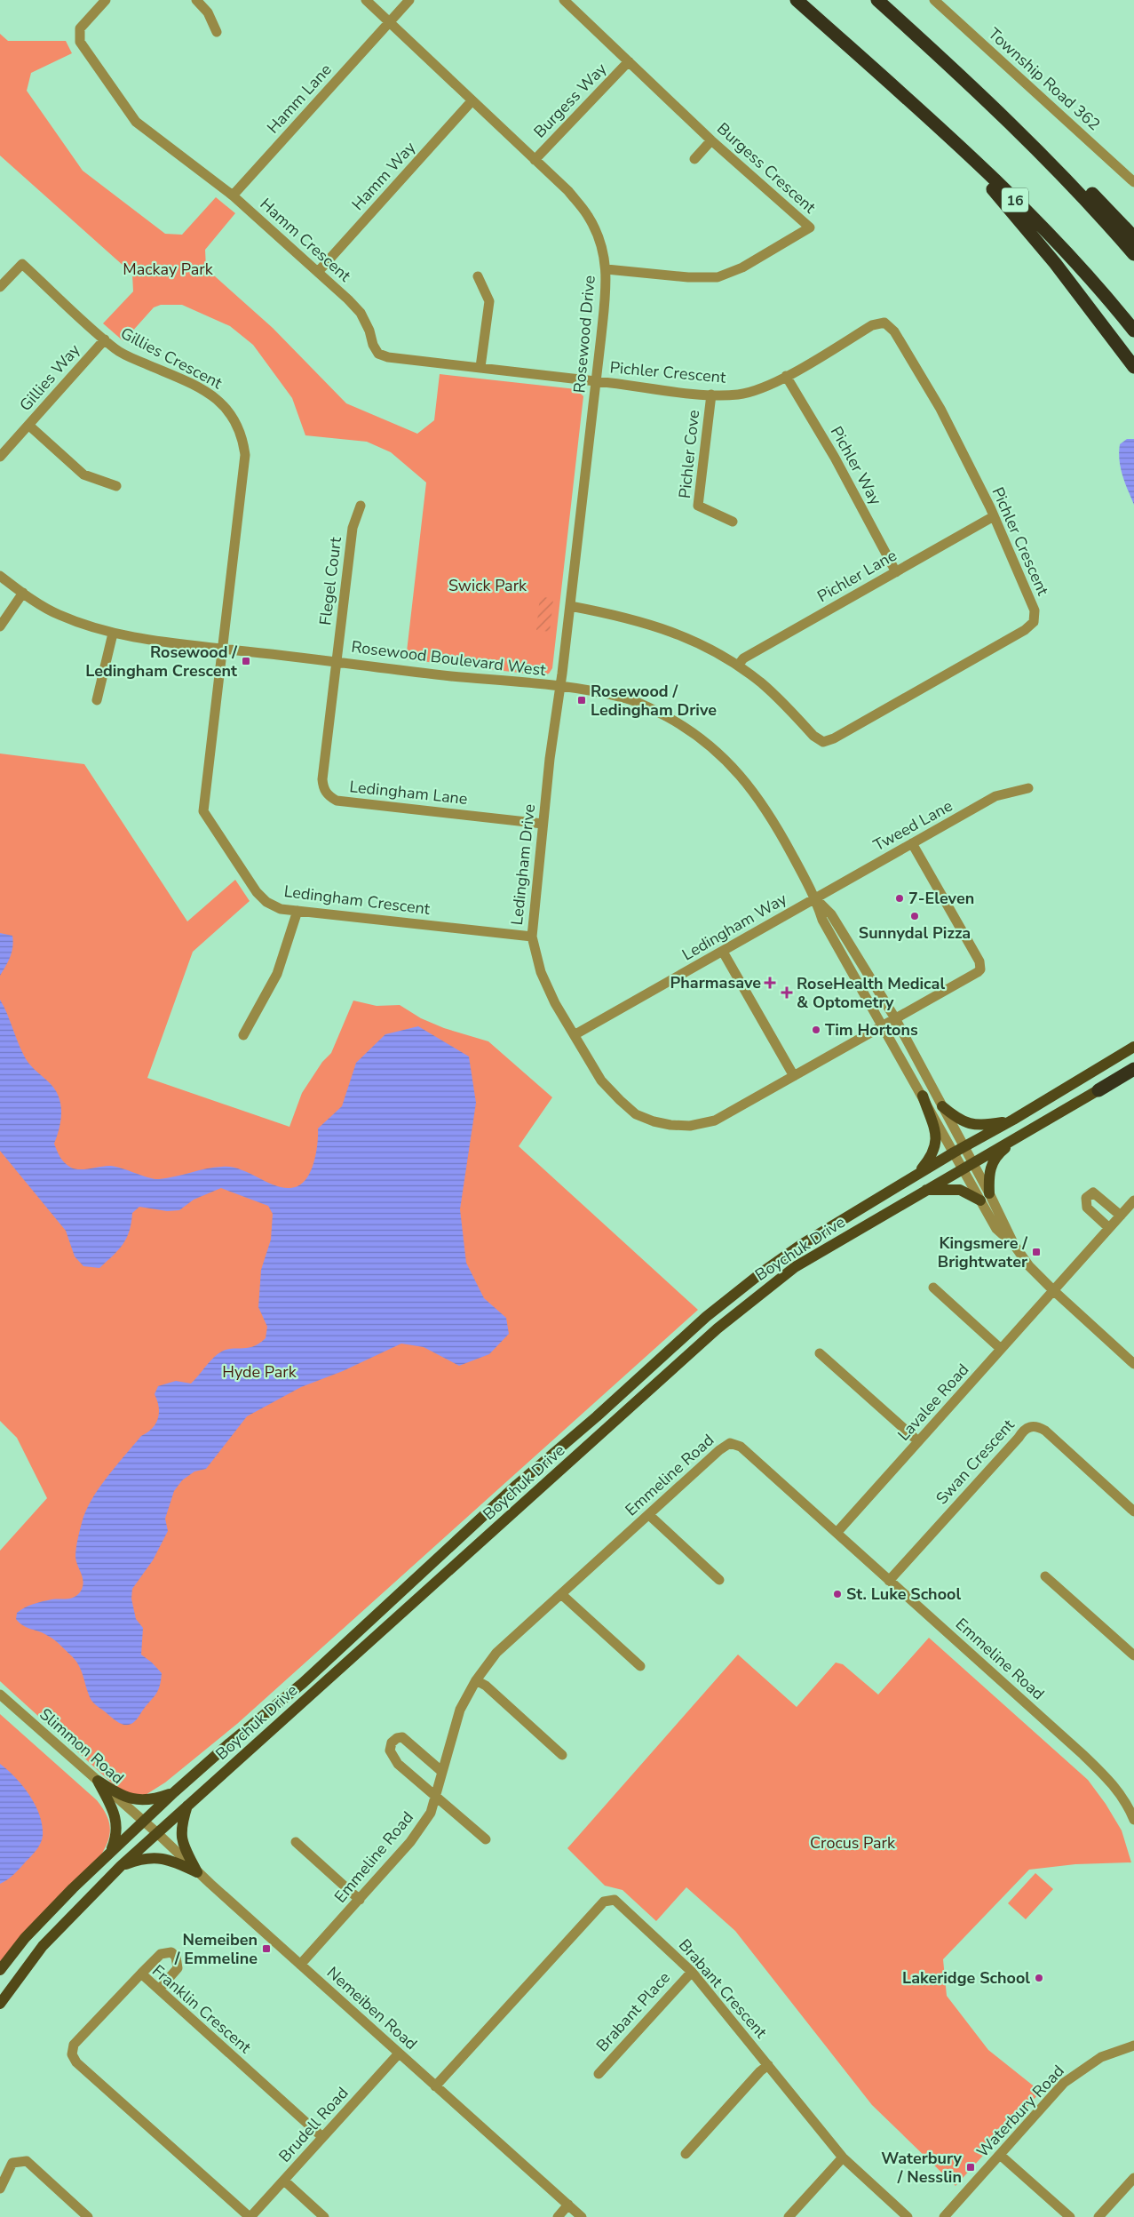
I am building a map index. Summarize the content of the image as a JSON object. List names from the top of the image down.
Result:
{
  "streets": {
    "highway": ["16"],
    "main road": ["Boychuk Drive"],
    "street": [
      "Township Road 362",
      "Hamm Lane",
      "Burgess Way",
      "Burgess Crescent",
      "Hamm Way",
      "Hamm Crescent",
      "Rosewood Drive",
      "Gillies Crescent",
      "Pichler Crescent",
      "Gillies Way",
      "Pichler Cove",
      "Pichler Way",
      "Pichler Lane",
      "Flegel Court",
      "Rosewood Boulevard West",
      "Ledingham Lane",
      "Tweed Lane",
      "Ledingham Drive",
      "Ledingham Crescent",
      "Ledingham Way",
      "Lavalee Road",
      "Swan Crescent",
      "Emmeline Road",
      "Slimmon Road",
      "Brabant Crescent",
      "Nemeiben Road",
      "Franklin Crescent",
      "Brabant Place",
      "Waterbury Road",
      "Brudell Road"
    ]
  },
  "crossings": [
    ["Hamm Lane", "Hamm Crescent"],
    ["Hamm Lane", "Rosewood Drive"],
    ["Burgess Way", "Burgess Crescent"],
    ["Burgess Way", "Rosewood Drive"],
    ["Burgess Crescent", "Rosewood Drive"],
    ["Hamm Way", "Hamm Crescent"],
    ["Hamm Way", "Rosewood Drive"],
    ["Hamm Crescent", "Rosewood Drive"],
    ["Hamm Crescent", "Pichler Crescent"],
    ["Rosewood Drive", "Pichler Crescent"],
    ["Rosewood Drive", "Rosewood Boulevard West"],
    ["Rosewood Drive", "Ledingham Drive"],
    ["Gillies Crescent", "Gillies Way"],
    ["Gillies Crescent", "Rosewood Boulevard West"],
    ["Gillies Crescent", "Ledingham Crescent"],
    ["Pichler Crescent", "Pichler Cove"],
    ["Pichler Crescent", "Pichler Way"],
    ["Pichler Crescent", "Pichler Lane"],
    ["Pichler Way", "Pichler Lane"],
    ["Flegel Court", "Rosewood Boulevard West"],
    ["Flegel Court", "Ledingham Lane"],
    ["Rosewood Boulevard West", "Ledingham Lane"],
    ["Rosewood Boulevard West", "Tweed Lane"],
    ["Rosewood Boulevard West", "Ledingham Drive"],
    ["Rosewood Boulevard West", "Ledingham Crescent"],
    ["Rosewood Boulevard West", "Ledingham Way"],
    ["Rosewood Boulevard West", "Boychuk Drive"],
    ["Ledingham Lane", "Ledingham Drive"],
    ["Tweed Lane", "Ledingham Drive"],
    ["Tweed Lane", "Ledingham Way"],
    ["Ledingham Drive", "Ledingham Crescent"],
    ["Ledingham Drive", "Ledingham Way"],
    ["Boychuk Drive", "Slimmon Road"],
    ["Boychuk Drive", "Nemeiben Road"],
    ["Lavalee Road", "Emmeline Road"],
    ["Swan Crescent", "Emmeline Road"],
    ["Emmeline Road", "Nemeiben Road"],
    ["Slimmon Road", "Nemeiben Road"],
    ["Brabant Crescent", "Nemeiben Road"],
    ["Brabant Crescent", "Brabant Place"],
    ["Nemeiben Road", "Brudell Road"],
    ["Franklin Crescent", "Brudell Road"]
  ],
  "parks": [
    "Mackay Park",
    "Swick Park",
    "Hyde Park",
    "Crocus Park"
  ],
  "places": {
    "transit": [
      "Rosewood / Ledingham Crescent",
      "Rosewood / Ledingham Drive",
      "Kingsmere / Brightwater",
      "Nemeiben / Emmeline",
      "Waterbury / Nesslin"
    ],
    "other": [
      "7-Eleven",
      "Sunnydal Pizza",
      "Tim Hortons",
      "St. Luke School",
      "Lakeridge School"
    ],
    "health": ["Pharmasave", "RoseHealth Medical & Optometry"]
  }
}
